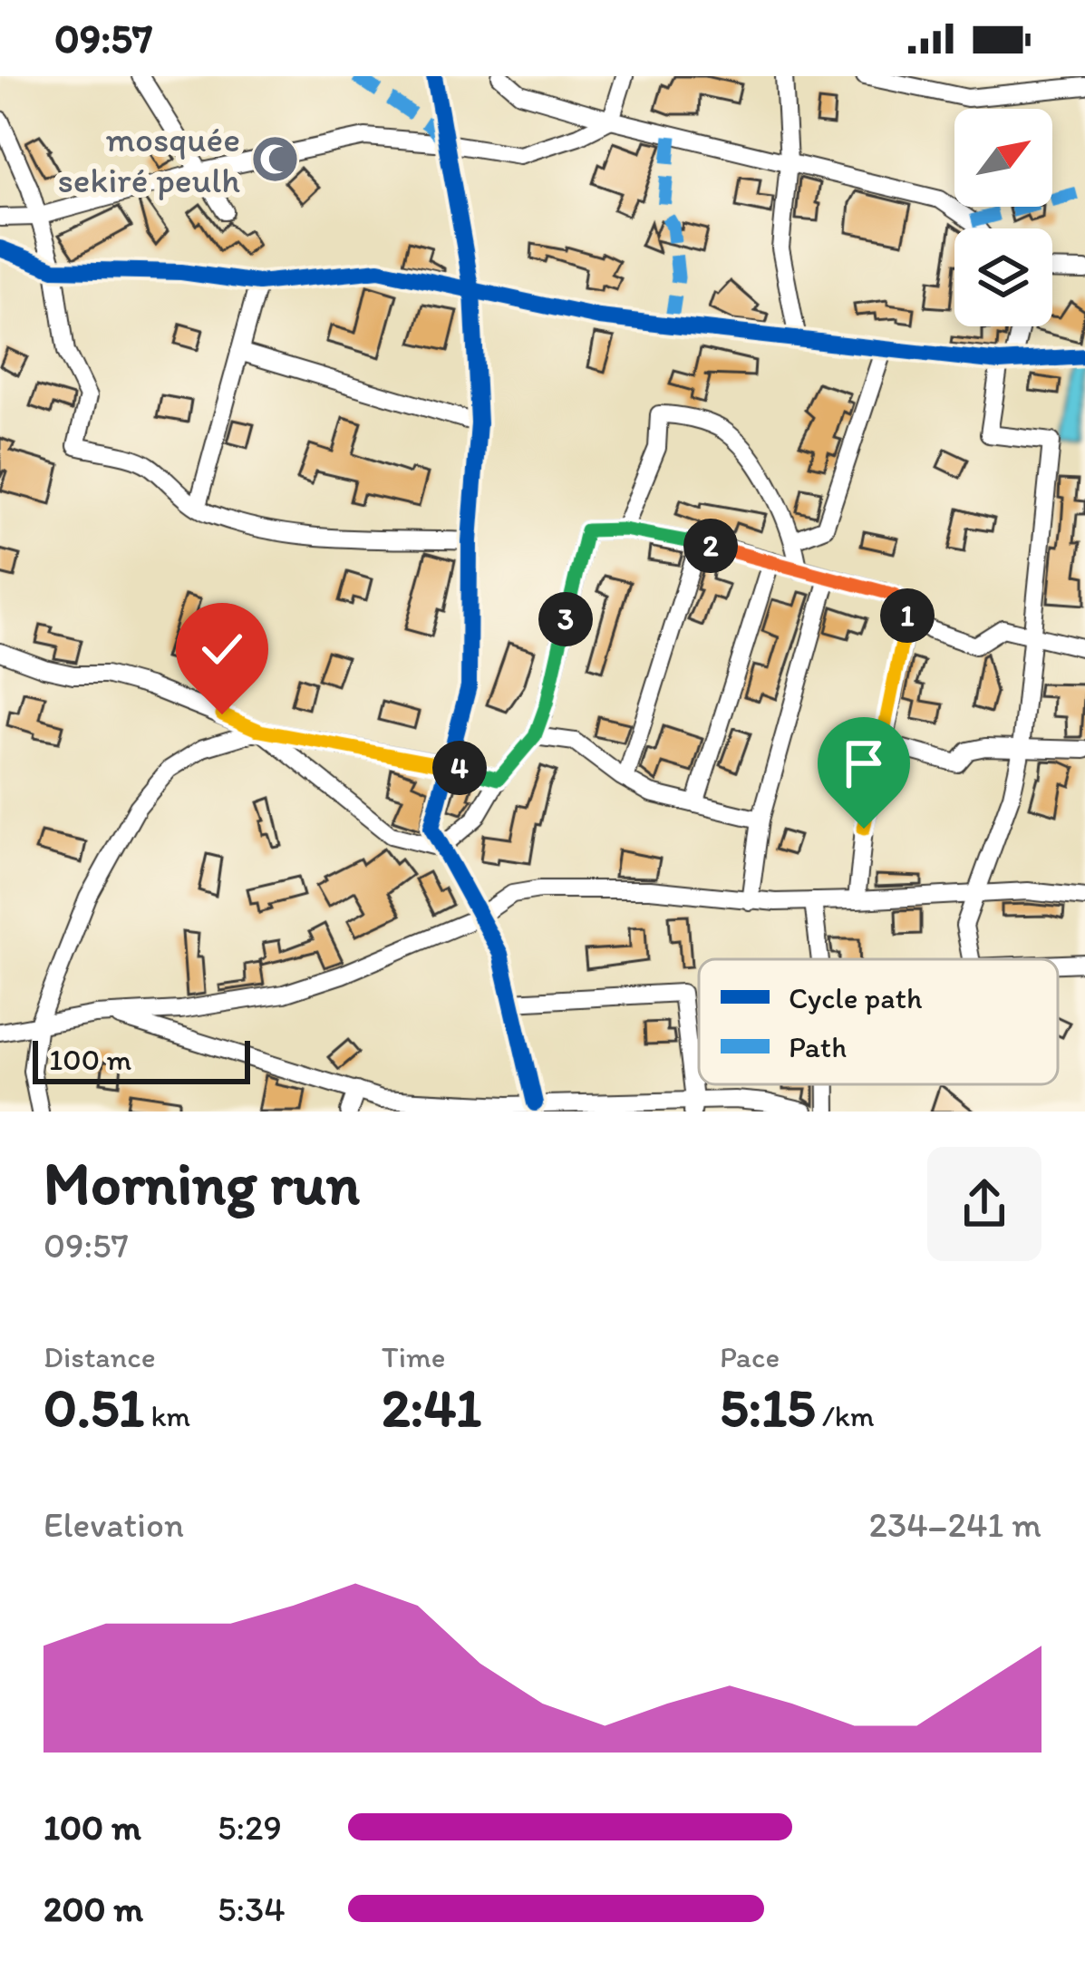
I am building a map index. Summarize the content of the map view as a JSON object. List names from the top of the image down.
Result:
{
  "places": {
    "mosque": ["mosquée sekiré peulh"]
  },
  "legend": ["Cycle path", "Path"],
  "scale_bar": "100 m",
  "north": "top right",
  "page": {
    "status": "09:57",
    "pins": [
      "2",
      "1",
      "3",
      "4"
    ],
    "scale": "100 m",
    "heading": ["Morning run", "09:57"],
    "stats": [
      ["Distance", "0.51 km"],
      ["Time", "2:41"],
      ["Pace", "5:15 /km"]
    ],
    "chart": ["Elevation", "234–241 m"],
    "list": [
      {
        "name": "100 m",
        "note": "5:29"
      },
      {
        "name": "200 m",
        "note": "5:34"
      }
    ]
  }
}
